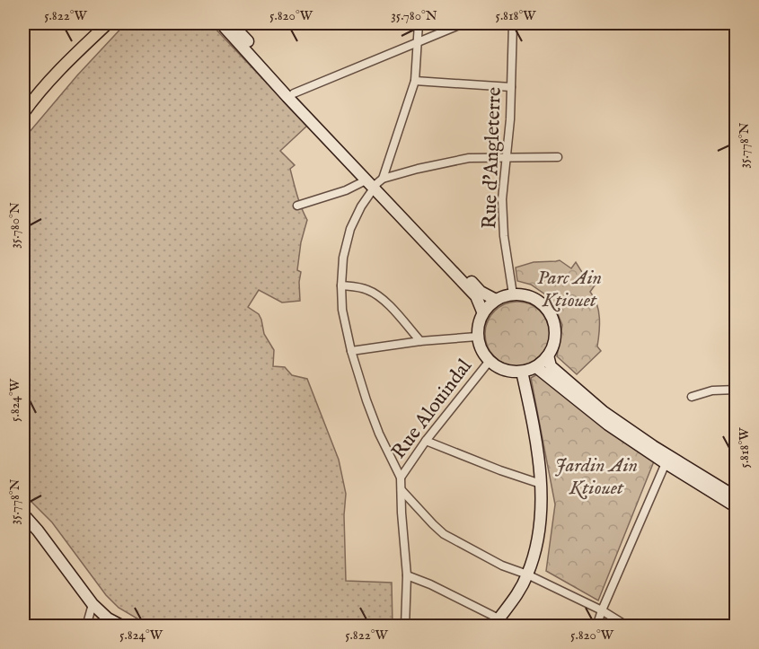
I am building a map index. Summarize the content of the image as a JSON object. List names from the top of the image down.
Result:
{
  "streets": {
    "street": ["Rue d'Angleterre", "Rue Alouindal"]
  },
  "crossings": [
    ["Rue d'Angleterre", "Rue Alouindal"]
  ],
  "parks": ["Parc Ain Ktiouet", "Jardin Ain Ktiouet"],
  "coordinates": [
    "5.822°W",
    "5.820°W",
    "35.780°N",
    "5.818°W",
    "35.778°N",
    "5.824°W"
  ]
}
